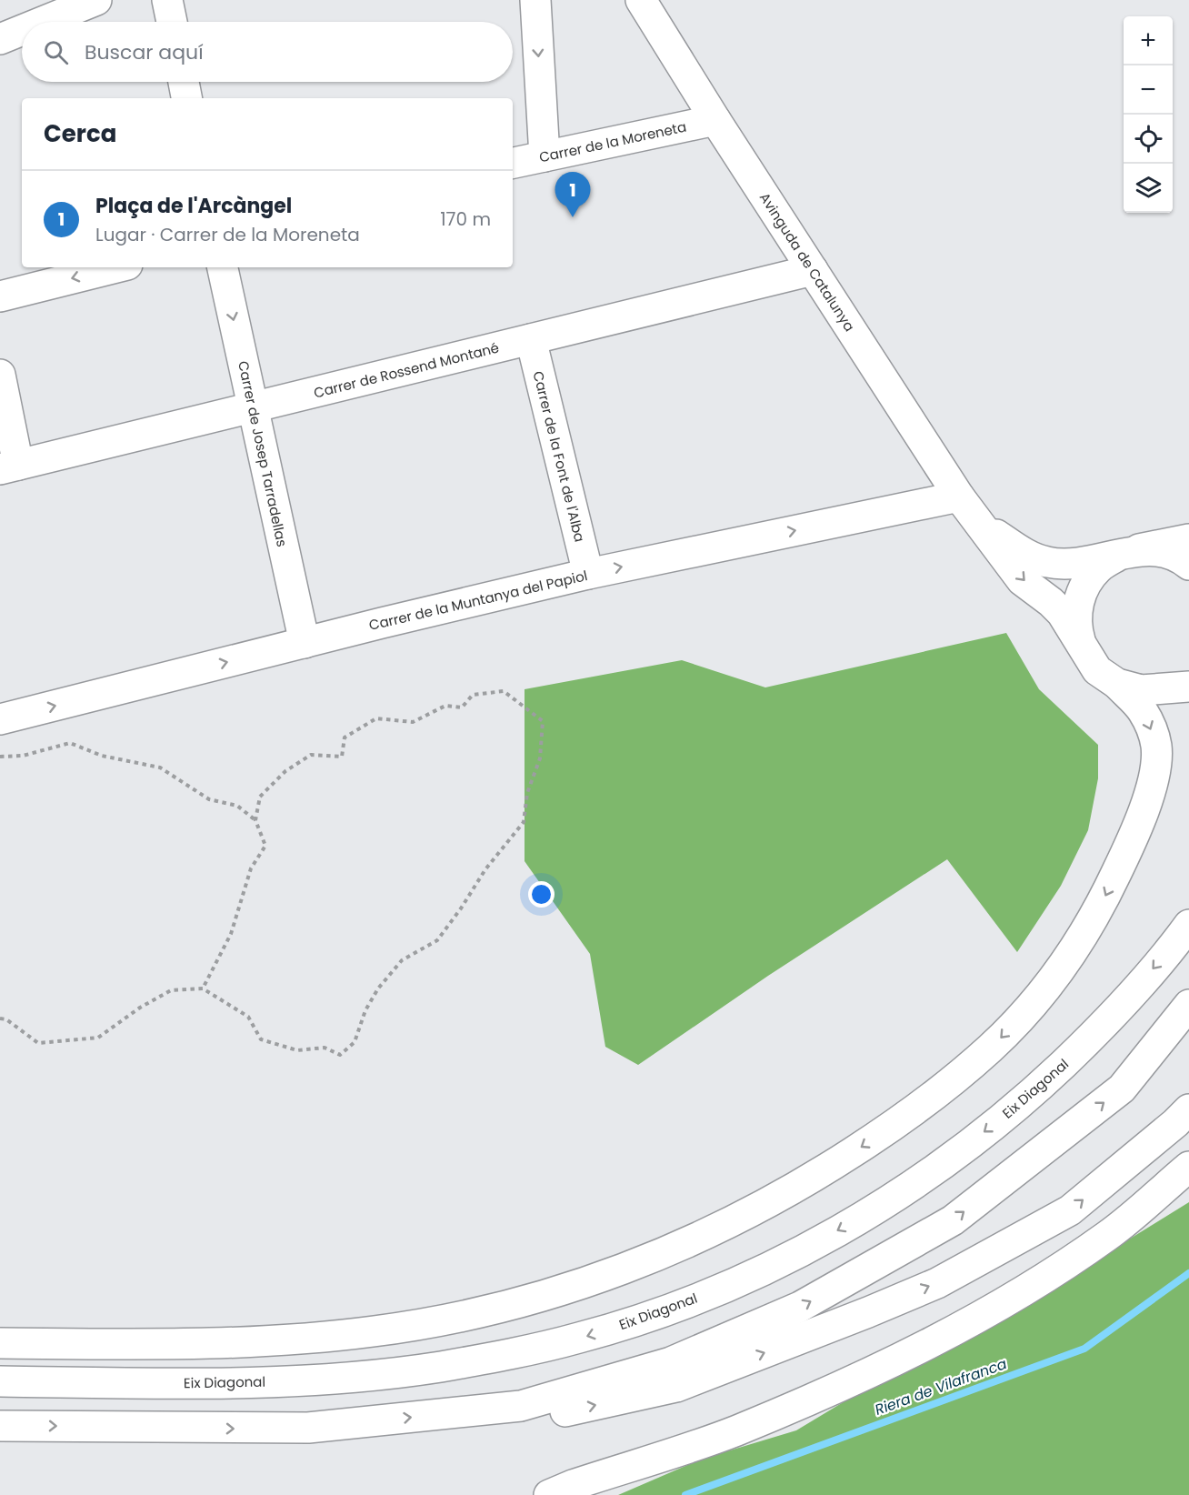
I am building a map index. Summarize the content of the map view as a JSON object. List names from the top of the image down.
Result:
{
  "streets": {
    "main road": [
      "Carrer de la Moreneta",
      "Avinguda de Catalunya",
      "Carrer de Rossend Montané",
      "Carrer de Josep Tarradellas",
      "Carrer de la Font de l'Alba",
      "Carrer de la Muntanya del Papiol",
      "Eix Diagonal"
    ]
  },
  "crossings": [
    ["Carrer de la Moreneta", "Avinguda de Catalunya"],
    ["Avinguda de Catalunya", "Carrer de Rossend Montané"],
    ["Avinguda de Catalunya", "Carrer de la Muntanya del Papiol"],
    ["Carrer de Rossend Montané", "Carrer de Josep Tarradellas"],
    ["Carrer de Rossend Montané", "Carrer de la Font de l'Alba"],
    ["Carrer de Josep Tarradellas", "Carrer de la Muntanya del Papiol"],
    ["Carrer de la Font de l'Alba", "Carrer de la Muntanya del Papiol"]
  ],
  "one_way": ["Carrer de la Muntanya del Papiol"],
  "water": ["Riera de Vilafranca"],
  "page": {
    "map_buttons": ["+", "−"],
    "search": "Buscar aquí",
    "heading": "Cerca",
    "list": [
      {
        "mark": "1",
        "name": "Plaça de l'Arcàngel",
        "note": "Lugar · Carrer de la Moreneta",
        "value": "170 m"
      }
    ],
    "pins": "1"
  }
}
